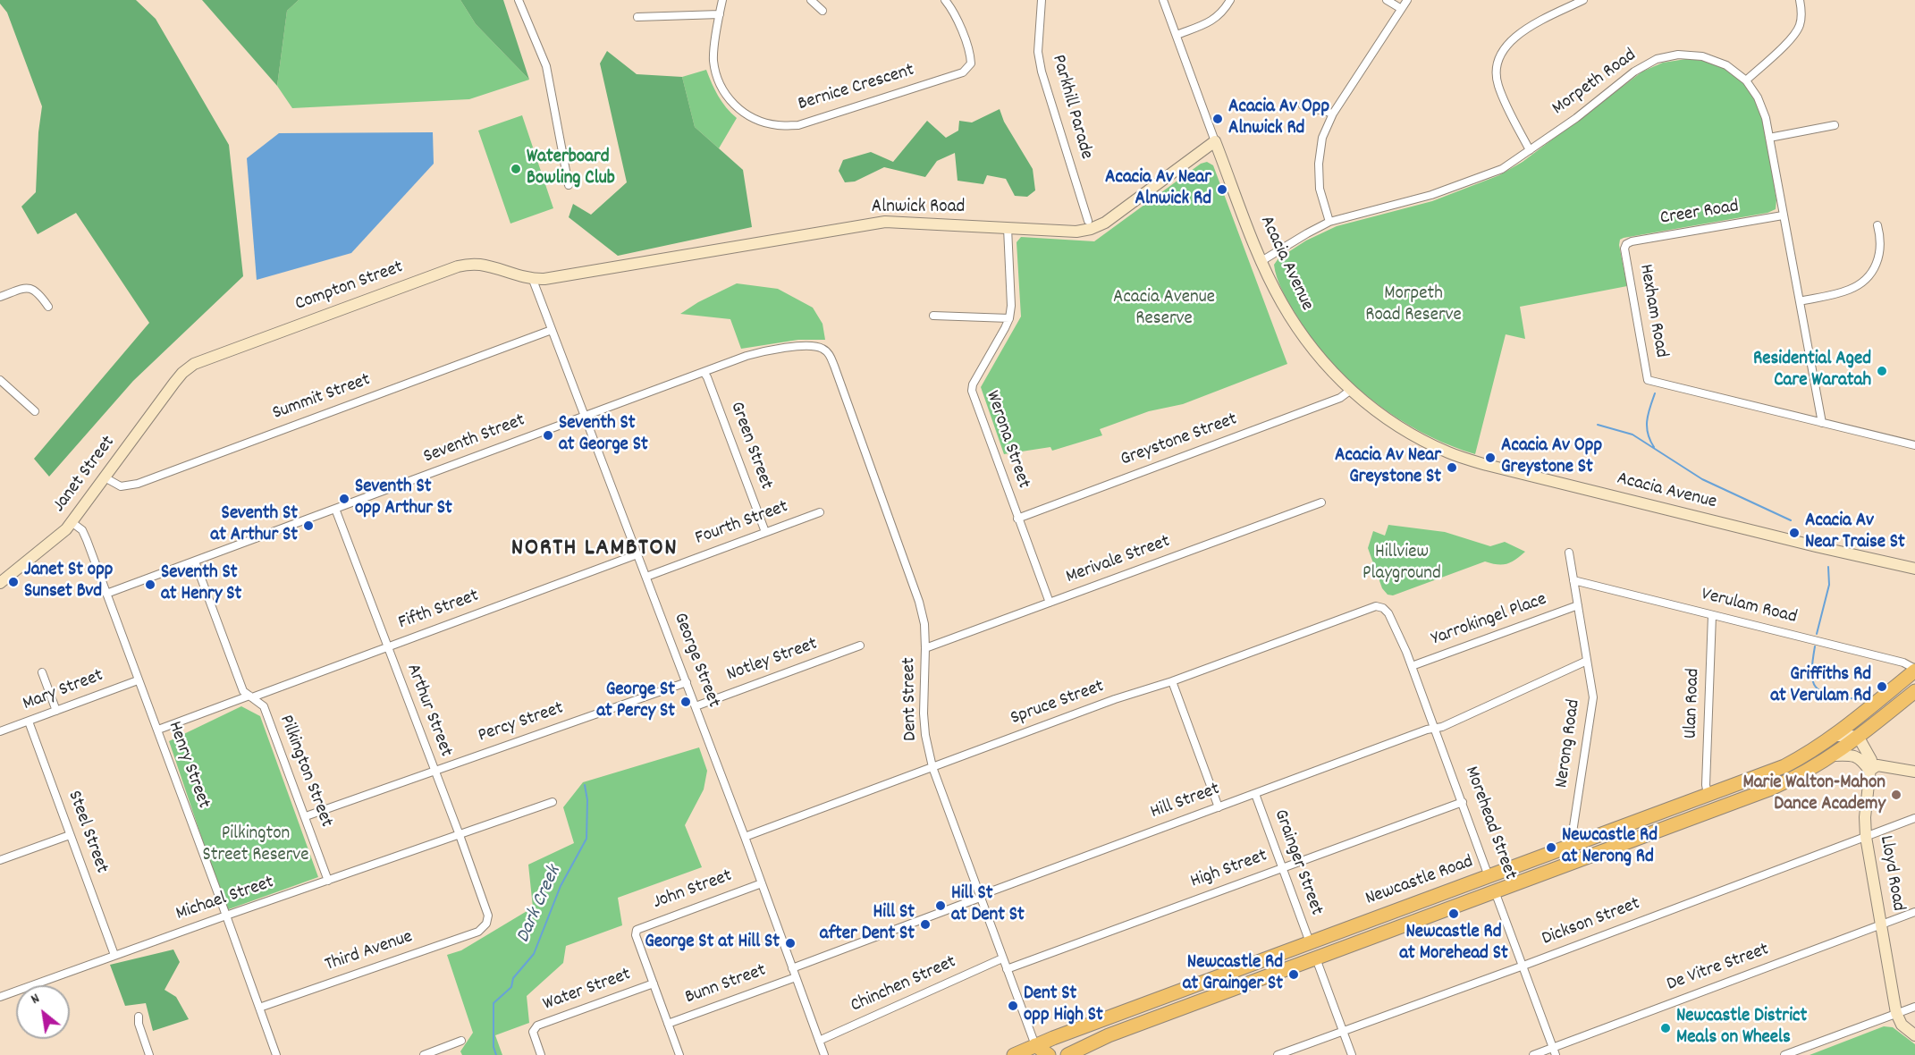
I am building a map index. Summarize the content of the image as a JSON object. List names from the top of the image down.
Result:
{
  "streets": {
    "highway": ["Morehead Street", "Newcastle Road"],
    "street": [
      "Morpeth Road",
      "Bernice Crescent",
      "Parkhill Parade",
      "Alnwick Road",
      "Creer Road",
      "Acacia Avenue",
      "Compton Street",
      "Hexham Road",
      "Summit Street",
      "Seventh Street",
      "Werona Street",
      "Greystone Street",
      "Green Street",
      "Janet Street",
      "Fourth Street",
      "Merivale Street",
      "Verulam Road",
      "Fifth Street",
      "Yarrokingel Place",
      "George Street",
      "Notley Street",
      "Mary Street",
      "Dent Street",
      "Spruce Street",
      "Ulan Road",
      "Arthur Street",
      "Percy Street",
      "Nerong Road",
      "Henry Street",
      "Pilkington Street",
      "Hill Street",
      "Steel Street",
      "Grainger Street",
      "High Street",
      "Lloyd Road",
      "John Street",
      "Michael Street",
      "Dickson Street",
      "Third Avenue",
      "De Vitre Street",
      "Bunn Street",
      "Chinchen Street",
      "Water Street"
    ]
  },
  "crossings": [
    ["Morpeth Road", "Creer Road"],
    ["Morpeth Road", "Acacia Avenue"],
    ["Morpeth Road", "Hexham Road"],
    ["Alnwick Road", "Acacia Avenue"],
    ["Alnwick Road", "Compton Street"],
    ["Alnwick Road", "Werona Street"],
    ["Alnwick Road", "George Street"],
    ["Creer Road", "Hexham Road"],
    ["Acacia Avenue", "Greystone Street"],
    ["Compton Street", "Janet Street"],
    ["Compton Street", "George Street"],
    ["Summit Street", "Janet Street"],
    ["Summit Street", "George Street"],
    ["Seventh Street", "Green Street"],
    ["Seventh Street", "George Street"],
    ["Seventh Street", "Dent Street"],
    ["Seventh Street", "Arthur Street"],
    ["Seventh Street", "Henry Street"],
    ["Seventh Street", "Pilkington Street"],
    ["Werona Street", "Greystone Street"],
    ["Werona Street", "Merivale Street"],
    ["Green Street", "Fourth Street"],
    ["Janet Street", "Henry Street"],
    ["Fourth Street", "George Street"],
    ["Merivale Street", "Dent Street"],
    ["Verulam Road", "Ulan Road"],
    ["Verulam Road", "Nerong Road"],
    ["Verulam Road", "Newcastle Road"],
    ["Fifth Street", "George Street"],
    ["Fifth Street", "Arthur Street"],
    ["Fifth Street", "Henry Street"],
    ["Fifth Street", "Pilkington Street"],
    ["Yarrokingel Place", "Nerong Road"],
    ["Yarrokingel Place", "Morehead Street"],
    ["George Street", "Notley Street"],
    ["George Street", "Spruce Street"],
    ["George Street", "Percy Street"],
    ["George Street", "Hill Street"],
    ["George Street", "John Street"],
    ["George Street", "Bunn Street"],
    ["George Street", "Chinchen Street"],
    ["Mary Street", "Henry Street"],
    ["Mary Street", "Steel Street"],
    ["Dent Street", "Spruce Street"],
    ["Dent Street", "Hill Street"],
    ["Dent Street", "High Street"],
    ["Dent Street", "Newcastle Road"],
    ["Dent Street", "Chinchen Street"],
    ["Spruce Street", "Morehead Street"],
    ["Ulan Road", "Newcastle Road"],
    ["Arthur Street", "Percy Street"],
    ["Arthur Street", "Michael Street"],
    ["Arthur Street", "Third Avenue"],
    ["Percy Street", "Pilkington Street"],
    ["Nerong Road", "Hill Street"],
    ["Nerong Road", "Newcastle Road"],
    ["Henry Street", "Michael Street"],
    ["Henry Street", "Third Avenue"],
    ["Pilkington Street", "Michael Street"],
    ["Hill Street", "Morehead Street"],
    ["Hill Street", "Grainger Street"],
    ["Morehead Street", "High Street"],
    ["Morehead Street", "Newcastle Road"],
    ["Morehead Street", "Dickson Street"],
    ["Morehead Street", "De Vitre Street"],
    ["Steel Street", "Michael Street"],
    ["Grainger Street", "High Street"],
    ["Grainger Street", "Newcastle Road"],
    ["Lloyd Road", "Newcastle Road"],
    ["Lloyd Road", "Dickson Street"],
    ["Lloyd Road", "De Vitre Street"],
    ["John Street", "Water Street"]
  ],
  "districts": ["NORTH LAMBTON"],
  "water": ["Dark Creek"],
  "parks": [
    "Morpeth Road Reserve",
    "Acacia Avenue Reserve",
    "Hillview Playground",
    "Pilkington Street Reserve"
  ],
  "places": [
    "Acacia Av Opp Alnwick Rd",
    "Waterboard Bowling Club",
    "Acacia Av Near Alnwick Rd",
    "Residential Aged Care Waratah",
    "Seventh St at George St",
    "Acacia Av Opp Greystone St",
    "Acacia Av Near Greystone St",
    "Seventh St opp Arthur St",
    "Seventh St at Arthur St",
    "Acacia Av Near Traise St",
    "Janet St opp Sunset Bvd",
    "Seventh St at Henry St",
    "Griffiths Rd at Verulam Rd",
    "George St at Percy St",
    "Marie Walton-Mahon Dance Academy",
    "Newcastle Rd at Nerong Rd",
    "Hill St at Dent St",
    "Newcastle Rd at Morehead St",
    "Hill St after Dent St",
    "George St at Hill St",
    "Newcastle Rd at Grainger St",
    "Dent St opp High St",
    "Newcastle District Meals on Wheels"
  ],
  "north": "top left"
}
